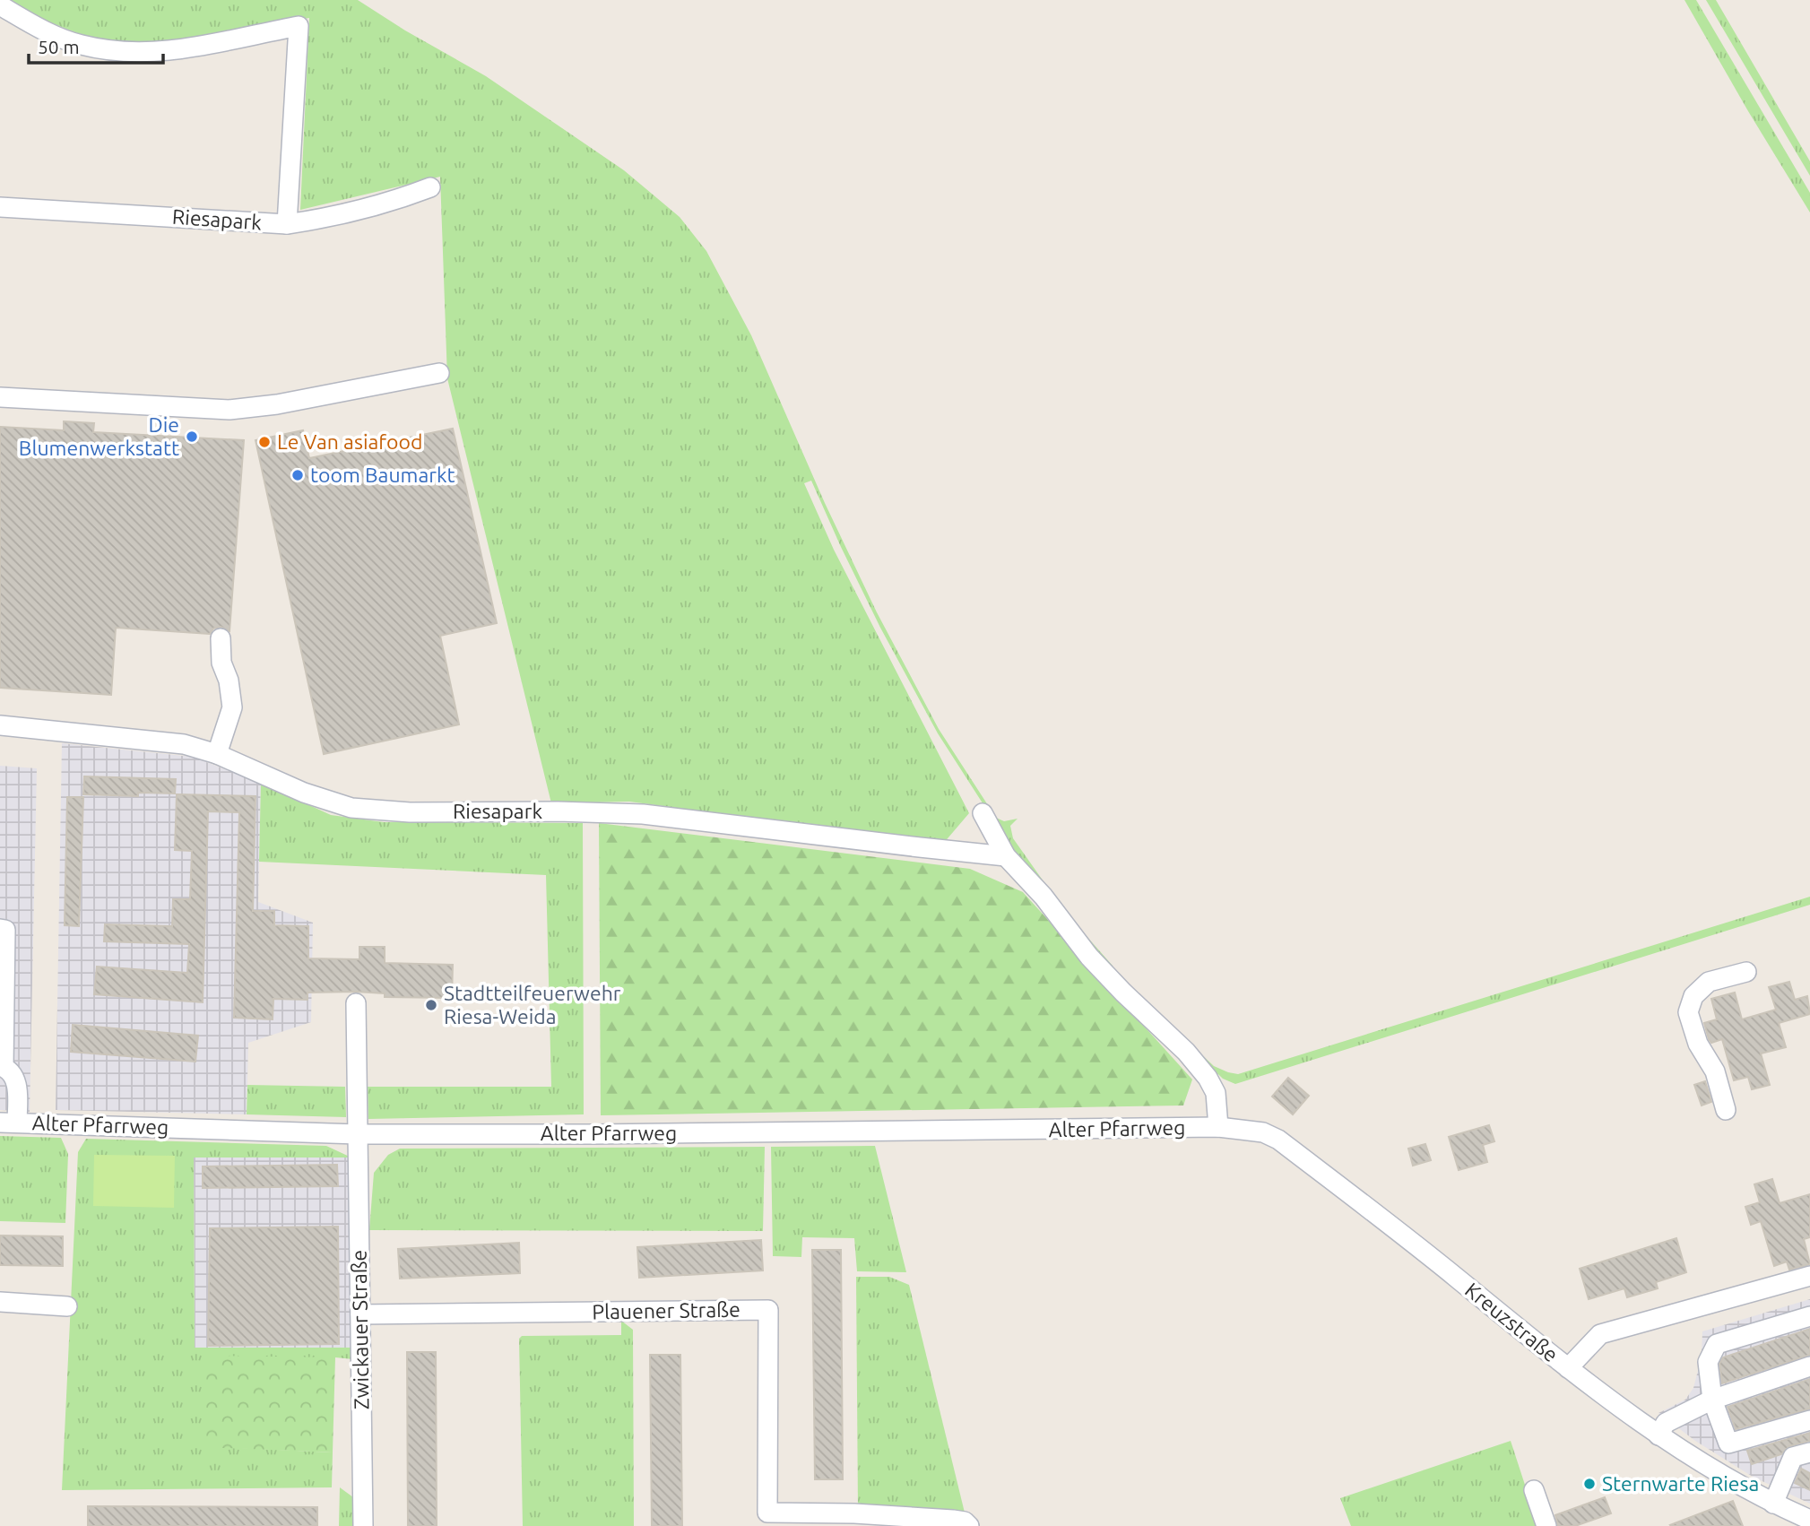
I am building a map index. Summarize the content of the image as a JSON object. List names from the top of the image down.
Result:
{
  "streets": {
    "street": [
      "Riesapark",
      "Alter Pfarrweg",
      "Plauener Straße",
      "Kreuzstraße",
      "Zwickauer Straße"
    ]
  },
  "crossings": [
    ["Alter Pfarrweg", "Kreuzstraße"],
    ["Alter Pfarrweg", "Zwickauer Straße"],
    ["Plauener Straße", "Zwickauer Straße"]
  ],
  "places": [
    "Die Blumenwerkstatt",
    "Le Van asiafood",
    "toom Baumarkt",
    "Stadtteilfeuerwehr Riesa-Weida",
    "Sternwarte Riesa"
  ],
  "scale_bar": "50 m"
}
